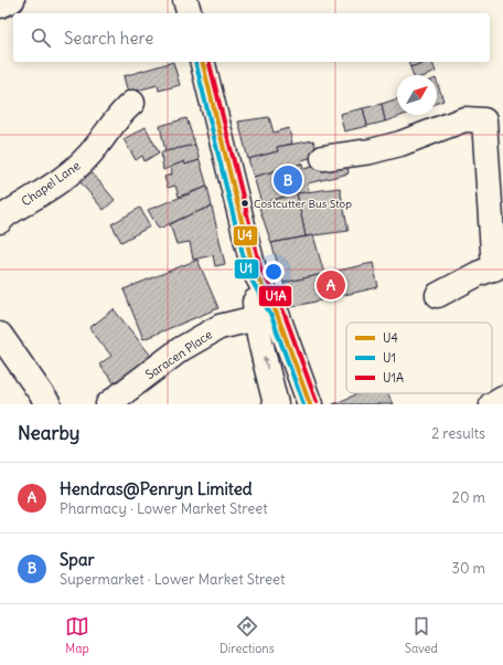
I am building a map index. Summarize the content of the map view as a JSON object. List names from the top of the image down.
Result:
{
  "streets": {
    "street": ["Chapel Lane", "Saracen Place"]
  },
  "places": ["Costcutter Bus Stop"],
  "lines": ["transit line U4", "transit line U1", "transit line U1A"],
  "legend": ["U4", "U1", "U1A"],
  "north": "top right",
  "page": {
    "search": "Search here",
    "pins": ["B", "A"],
    "heading": ["Nearby", "2 results"],
    "list": [
      {
        "mark": "A",
        "name": "Hendras@Penryn Limited",
        "note": "Pharmacy · Lower Market Street",
        "value": "20 m"
      },
      {
        "mark": "B",
        "name": "Spar",
        "note": "Supermarket · Lower Market Street",
        "value": "30 m"
      }
    ],
    "nav": ["Map", "Directions", "Saved"]
  }
}
